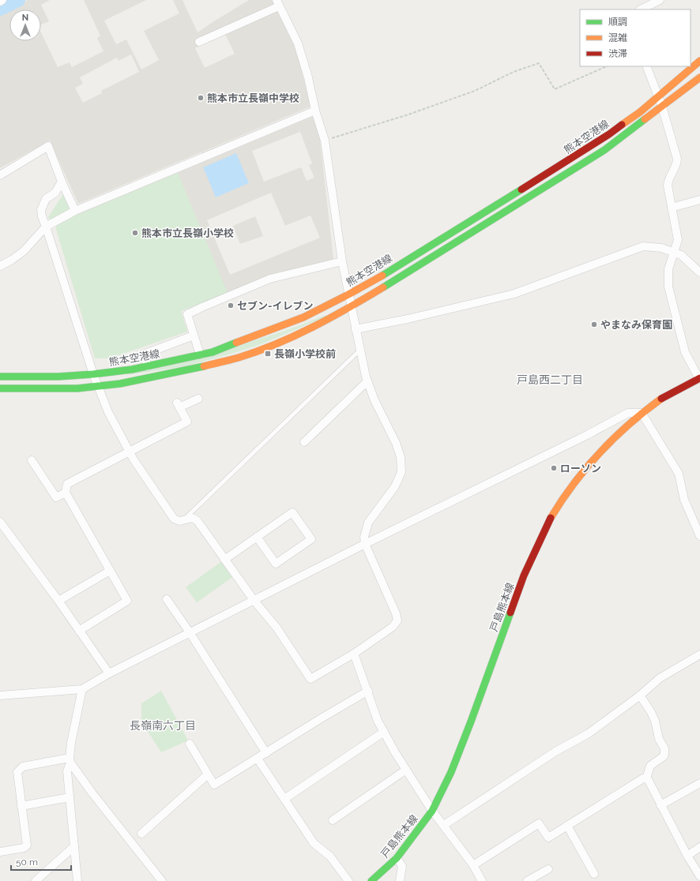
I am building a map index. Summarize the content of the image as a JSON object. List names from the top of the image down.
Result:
{
  "streets": {
    "main road": ["熊本空港線", "戸島熊本線"]
  },
  "districts": ["戸島西二丁目", "長嶺南六丁目"],
  "places": {
    "other": [
      "熊本市立長嶺中学校",
      "熊本市立長嶺小学校",
      "セブン-イレブン",
      "やまなみ保育園",
      "ローソン"
    ],
    "transit": ["長嶺小学校前"]
  },
  "legend": ["順調", "混雑", "渋滞"],
  "scale_bar": "50 m",
  "north": "top"
}
